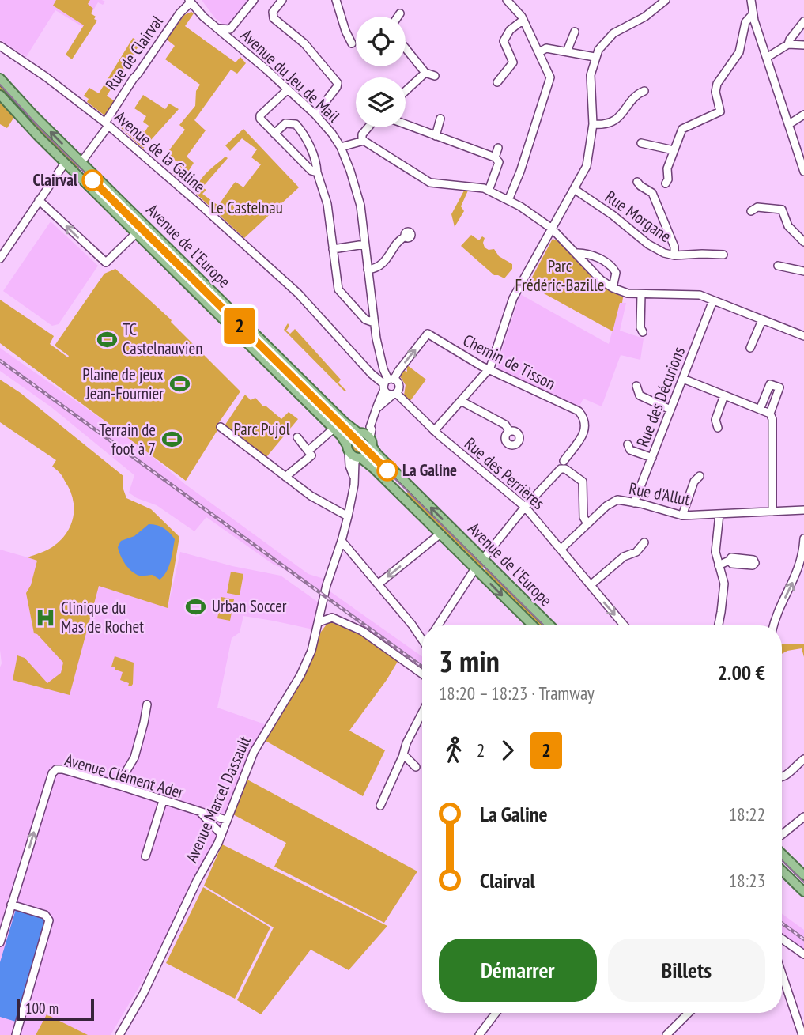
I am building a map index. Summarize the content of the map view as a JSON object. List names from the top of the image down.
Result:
{
  "streets": {
    "main road": ["Avenue de l'Europe"],
    "street": [
      "Rue de Clairval",
      "Avenue du Jeu de Mail",
      "Avenue de la Galine",
      "Rue Morgane",
      "Chemin de Tisson",
      "Rue des Décurions",
      "Rue des Perrières",
      "Rue d'Allut",
      "Avenue Clément Ader",
      "Avenue Marcel Dassault"
    ]
  },
  "crossings": [
    ["Rue de Clairval", "Avenue du Jeu de Mail"],
    ["Rue de Clairval", "Avenue de la Galine"],
    ["Rue de Clairval", "Avenue de l'Europe"],
    ["Avenue du Jeu de Mail", "Avenue de la Galine"],
    ["Avenue du Jeu de Mail", "Chemin de Tisson"],
    ["Avenue du Jeu de Mail", "Rue des Perrières"],
    ["Avenue de la Galine", "Chemin de Tisson"],
    ["Avenue de l'Europe", "Avenue Marcel Dassault"],
    ["Rue des Décurions", "Rue d'Allut"],
    ["Rue des Perrières", "Rue d'Allut"],
    ["Avenue Clément Ader", "Avenue Marcel Dassault"]
  ],
  "parks": ["Le Castelnau", "Parc Frédéric-Bazille", "Parc Pujol"],
  "places": {
    "other": ["Clairval", "La Galine"],
    "sports": [
      "TC Castelnauvien",
      "Plaine de jeux Jean-Fournier",
      "Terrain de foot à 7",
      "Urban Soccer"
    ],
    "hospital": ["Clinique du Mas de Rochet"]
  },
  "lines": ["tram line 2"],
  "scale_bar": "100 m",
  "page": {
    "on_map": "2",
    "heading": ["3 min", "18:20 – 18:23 · Tramway", "2.00 €"],
    "legs": ["2", "2"],
    "list": [
      {
        "name": "La Galine",
        "value": "18:22"
      },
      {
        "name": "Clairval",
        "value": "18:23"
      }
    ],
    "buttons": ["Démarrer", "Billets"],
    "scale": "100 m"
  }
}
